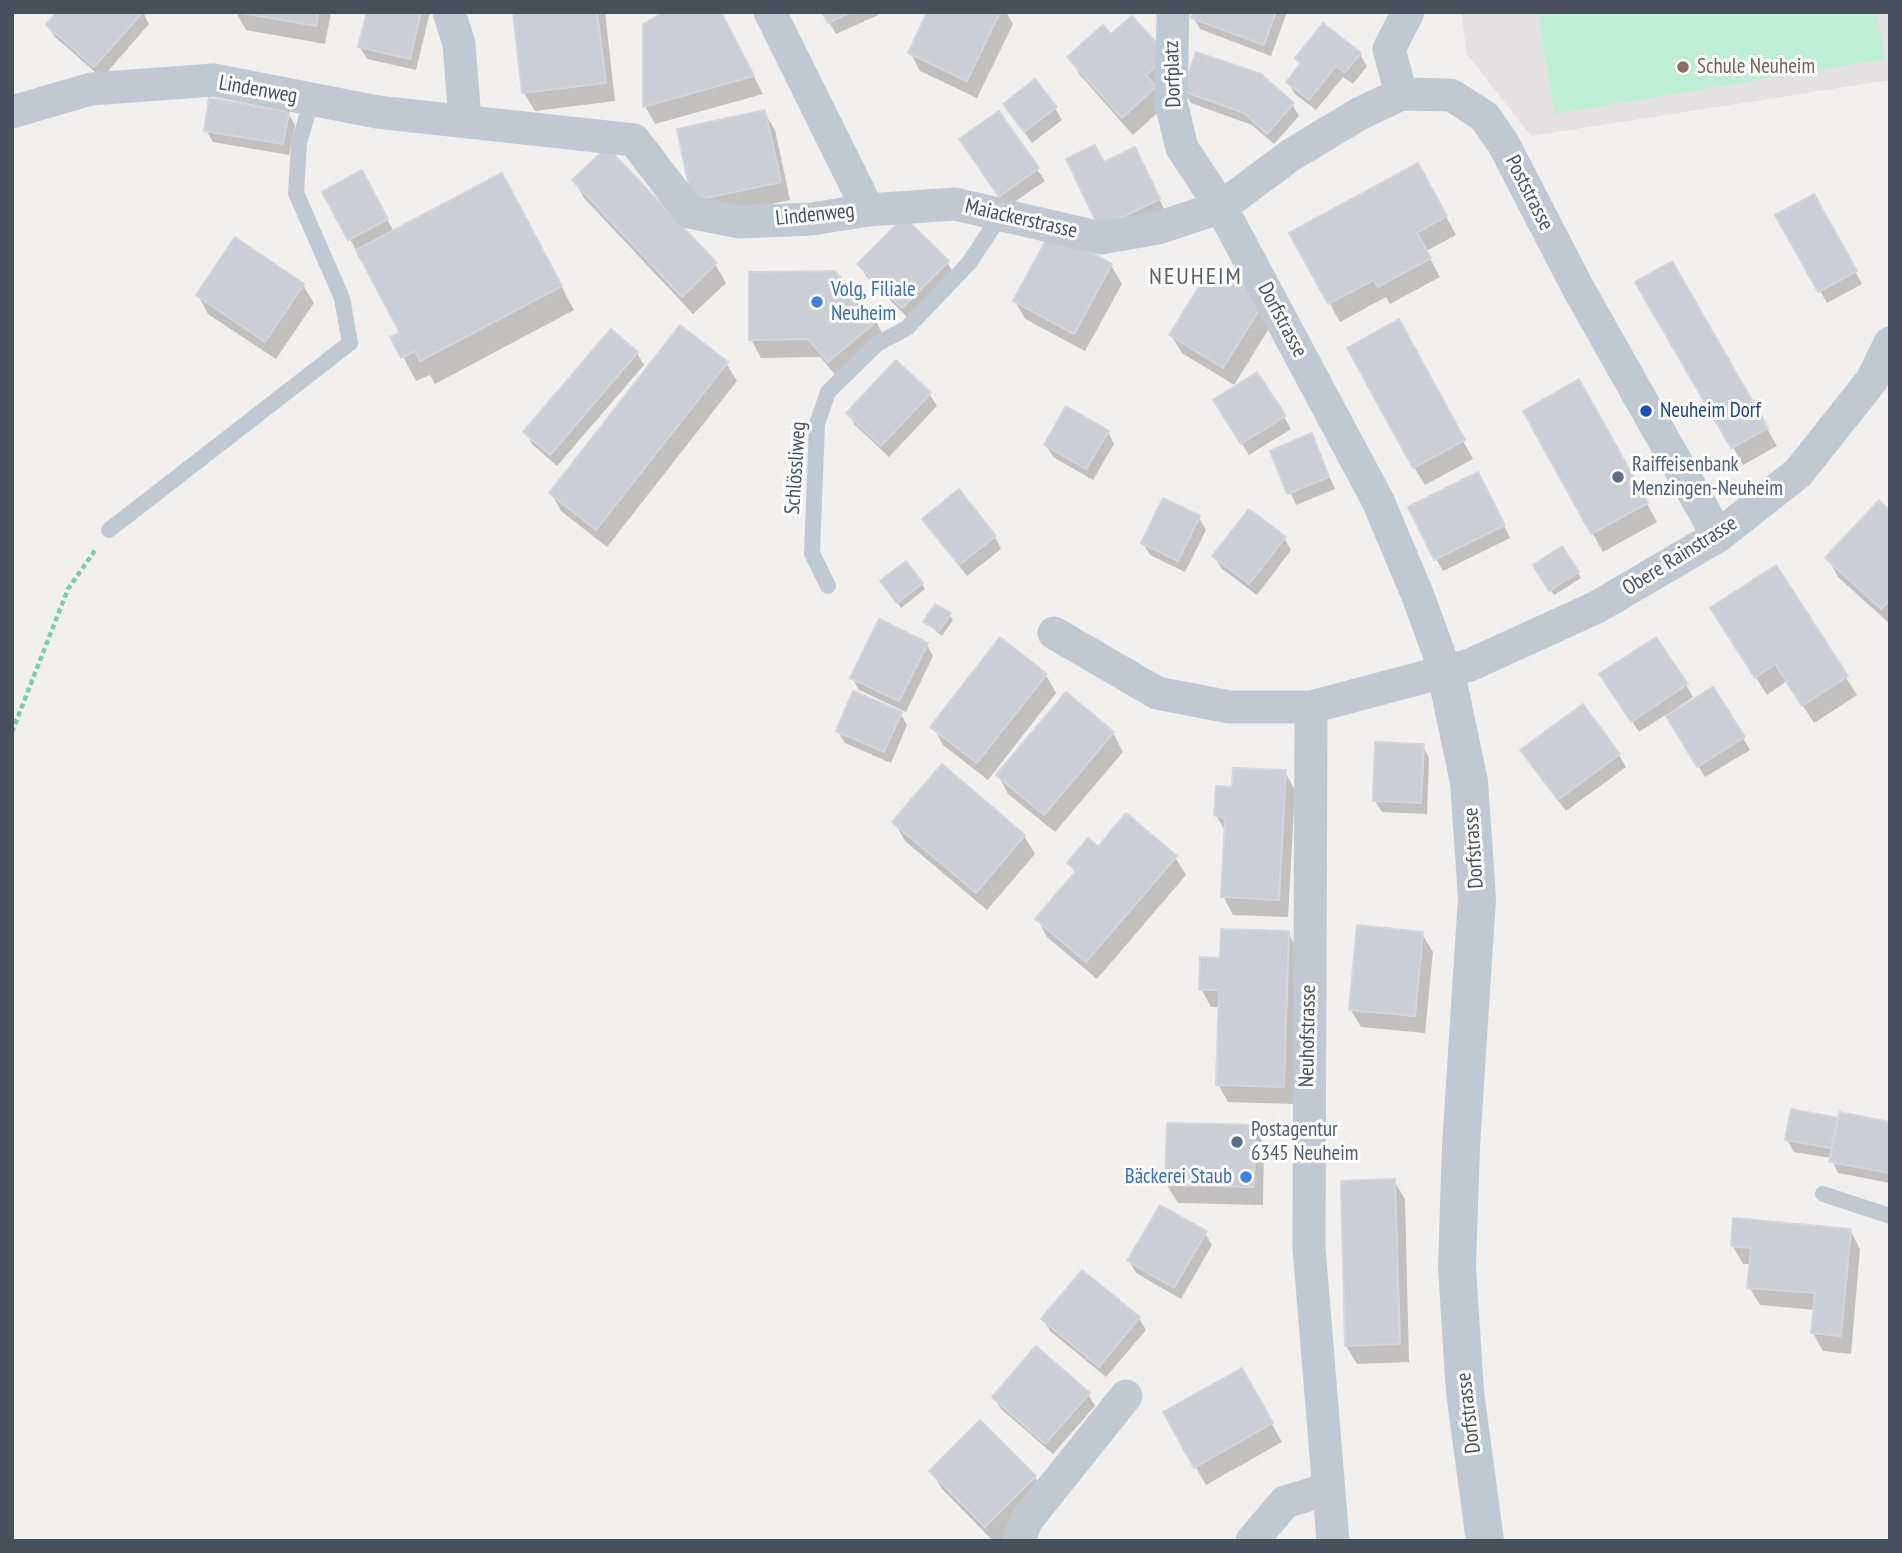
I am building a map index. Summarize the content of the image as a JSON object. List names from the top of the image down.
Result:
{
  "streets": {
    "street": [
      "Dorfplatz",
      "Lindenweg",
      "Poststrasse",
      "Maiackerstrasse",
      "Dorfstrasse",
      "Obere Rainstrasse",
      "Neuhofstrasse"
    ],
    "lane": ["Schlössliweg"]
  },
  "crossings": [
    ["Dorfplatz", "Poststrasse"],
    ["Dorfplatz", "Maiackerstrasse"],
    ["Dorfplatz", "Dorfstrasse"],
    ["Lindenweg", "Maiackerstrasse"],
    ["Poststrasse", "Maiackerstrasse"],
    ["Poststrasse", "Dorfstrasse"],
    ["Poststrasse", "Obere Rainstrasse"],
    ["Maiackerstrasse", "Dorfstrasse"],
    ["Maiackerstrasse", "Schlössliweg"],
    ["Dorfstrasse", "Obere Rainstrasse"],
    ["Obere Rainstrasse", "Neuhofstrasse"]
  ],
  "districts": ["NEUHEIM"],
  "places": [
    "Schule Neuheim",
    "Volg, Filiale Neuheim",
    "Neuheim Dorf",
    "Raiffeisenbank Menzingen-Neuheim",
    "Postagentur 6345 Neuheim",
    "Bäckerei Staub"
  ]
}
